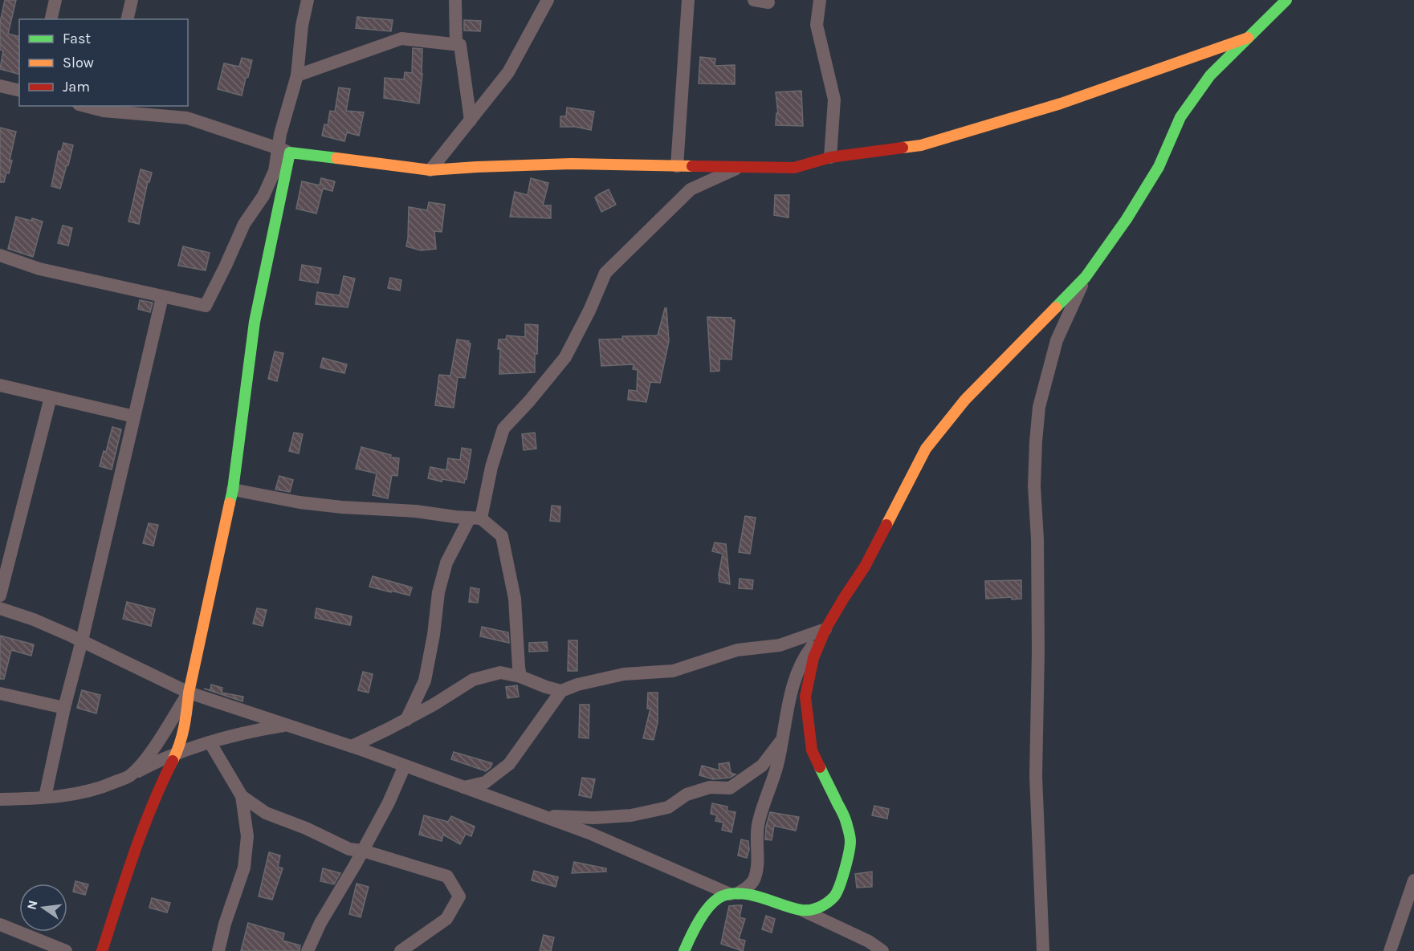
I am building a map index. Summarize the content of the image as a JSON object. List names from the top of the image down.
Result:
{
  "legend": ["Fast", "Slow", "Jam"],
  "north": "left"
}
